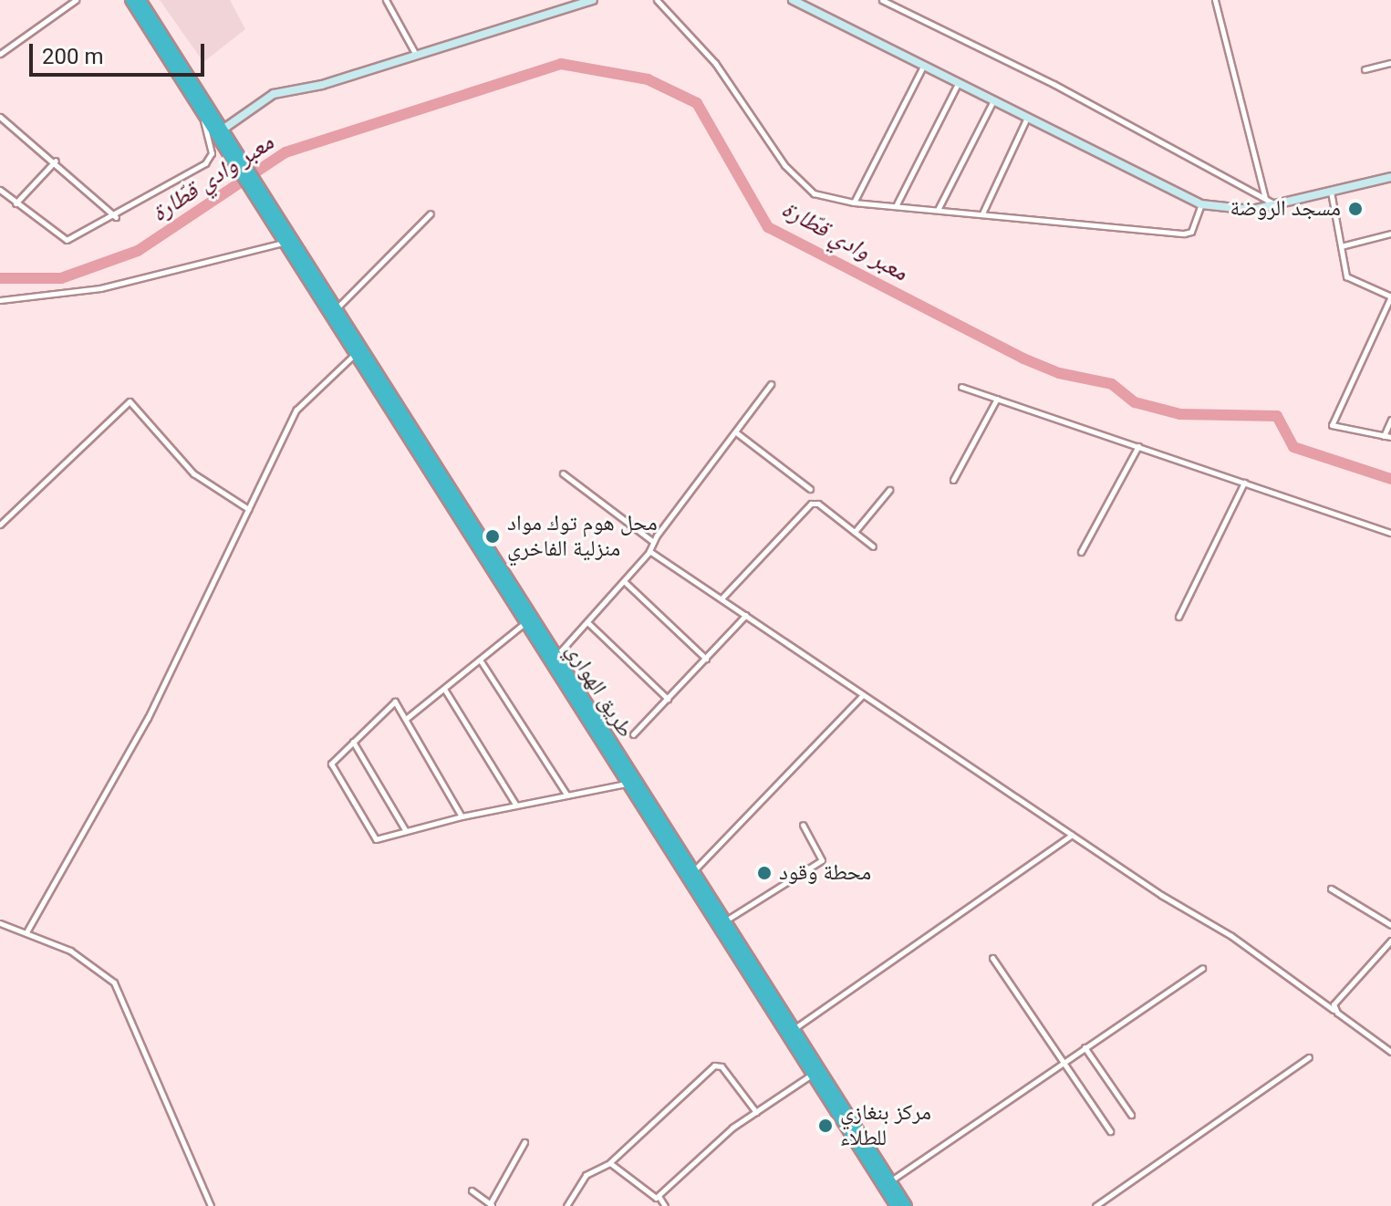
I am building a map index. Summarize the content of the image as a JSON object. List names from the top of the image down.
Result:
{
  "streets": {
    "highway": ["طريق الهواري"]
  },
  "water": ["معبر وادي قطّارة"],
  "places": [
    "مسجد الروضة",
    "محل هوم توك مواد منزلية الفاخري",
    "محطة وقود",
    "مركز بنغازي للطلاء"
  ],
  "scale_bar": "200 m"
}
